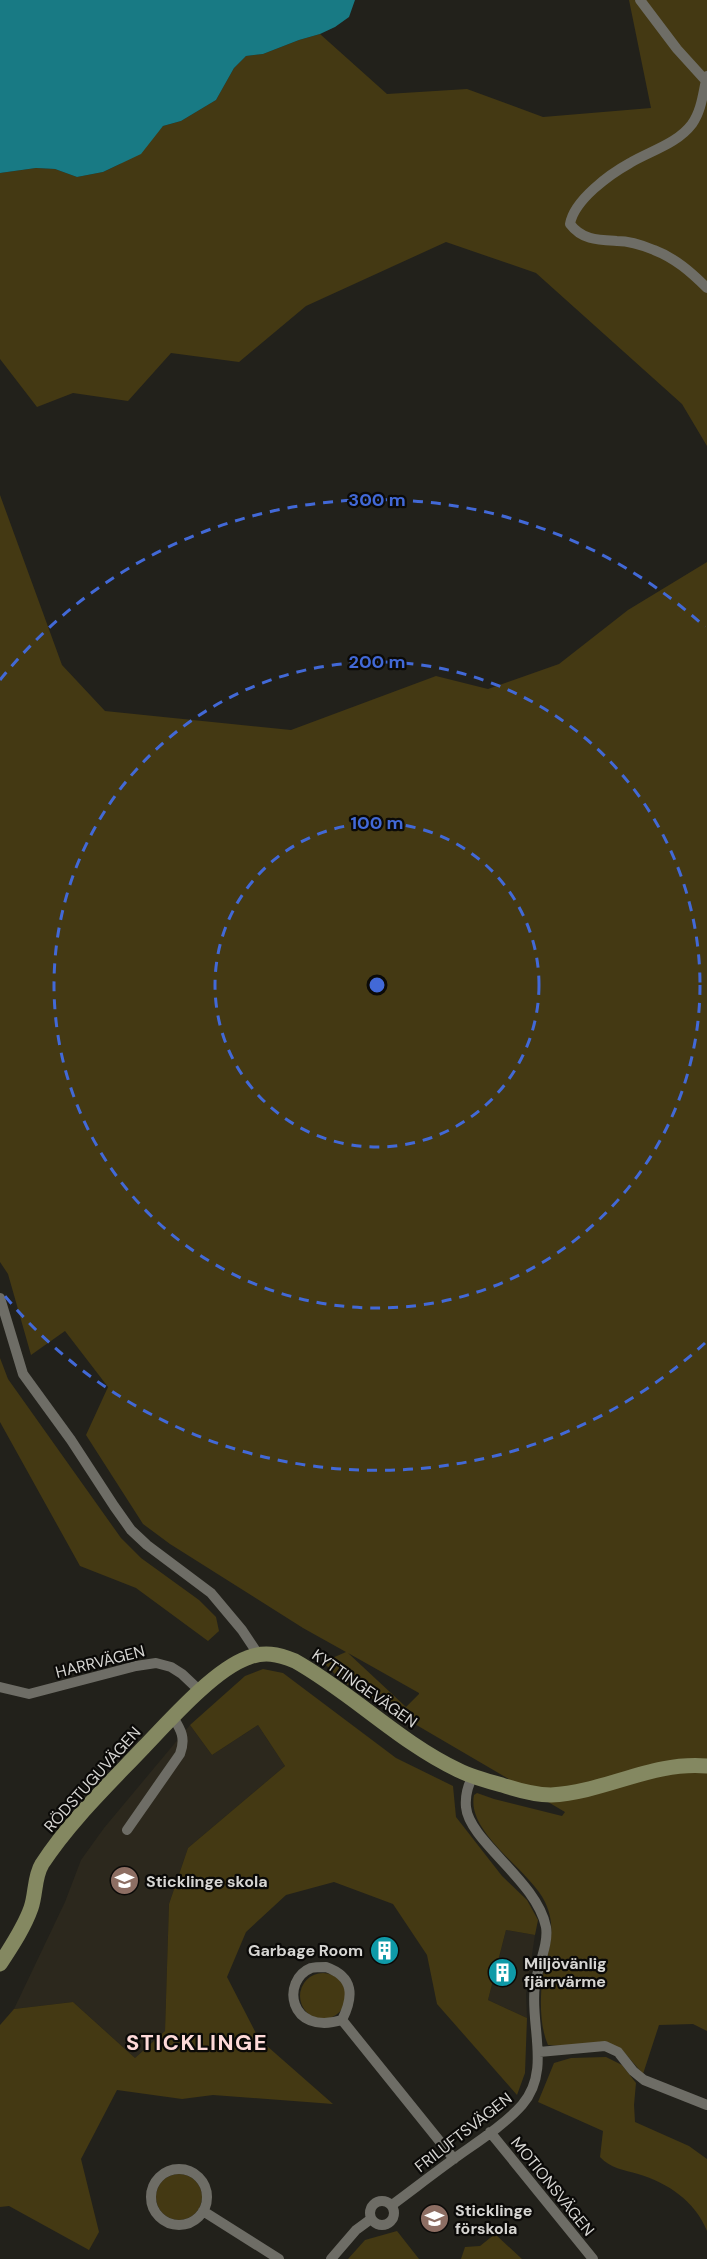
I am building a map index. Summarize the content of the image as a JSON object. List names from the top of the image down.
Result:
{
  "streets": {
    "street": [
      "HARRVÄGEN",
      "KYTTINGEVÄGEN",
      "RÖDSTUGUVÄGEN",
      "FRILUFTSVÄGEN",
      "MOTIONSVÄGEN"
    ]
  },
  "crossings": [
    ["HARRVÄGEN", "RÖDSTUGUVÄGEN"],
    ["KYTTINGEVÄGEN", "RÖDSTUGUVÄGEN"],
    ["KYTTINGEVÄGEN", "FRILUFTSVÄGEN"],
    ["FRILUFTSVÄGEN", "MOTIONSVÄGEN"]
  ],
  "districts": ["STICKLINGE"],
  "places": {
    "school or university": ["Sticklinge skola", "Sticklinge förskola"],
    "building": ["Garbage Room", "Miljövänlig fjärrvärme"]
  },
  "rings": ["300 m", "200 m", "100 m"]
}
